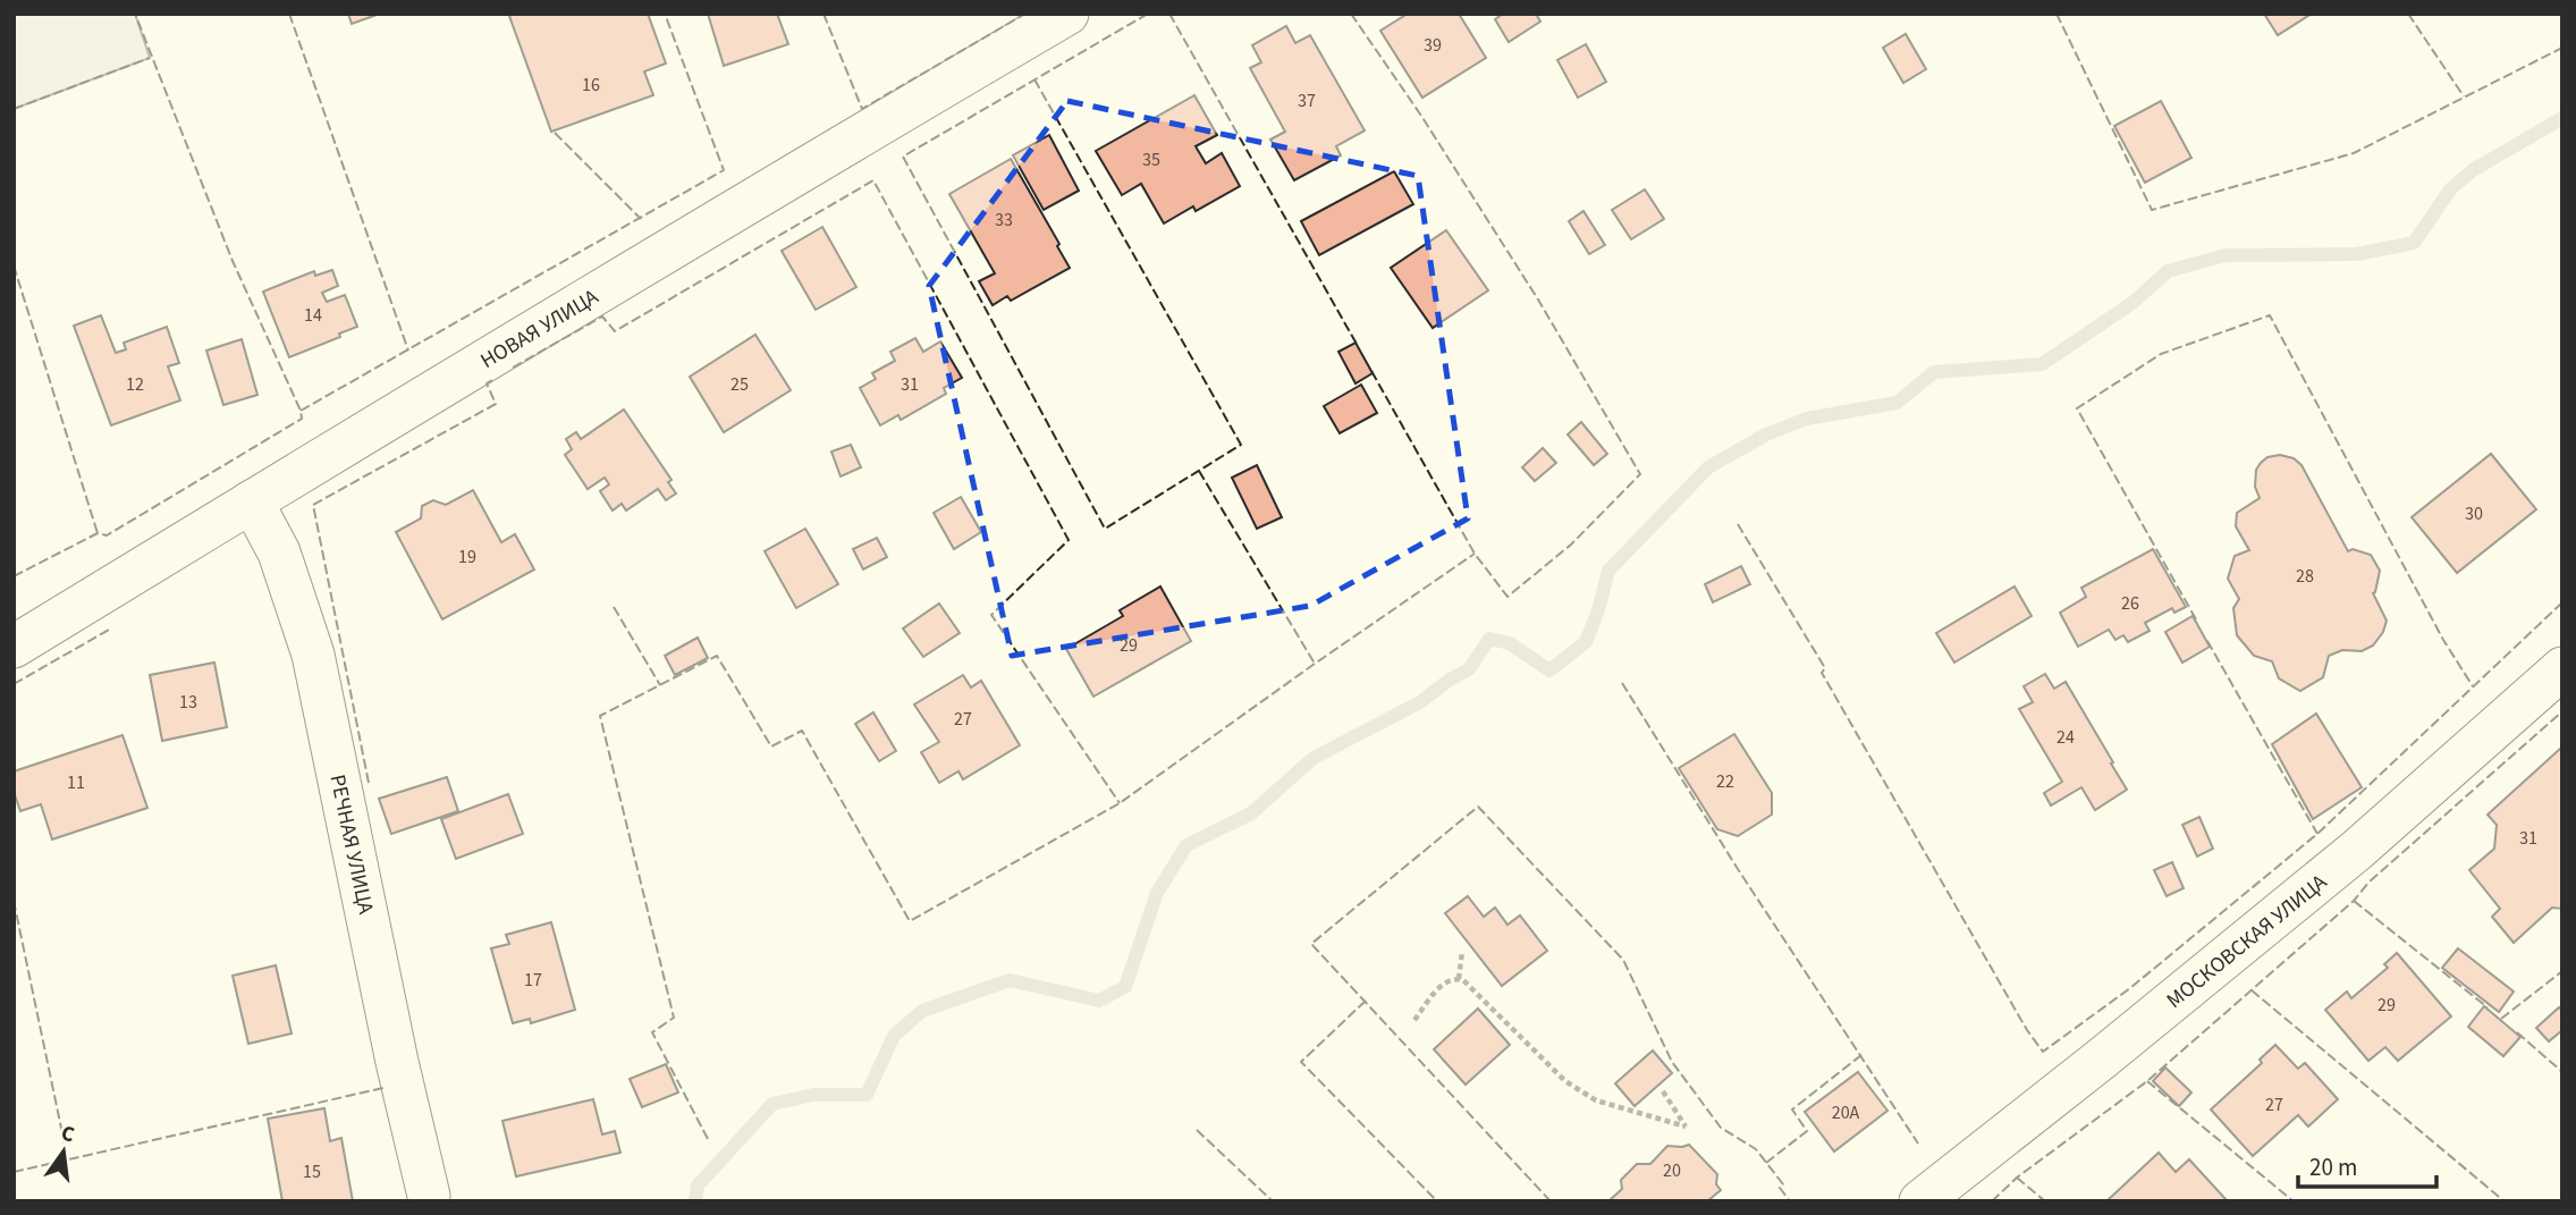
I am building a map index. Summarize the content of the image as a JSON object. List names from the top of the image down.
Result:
{
  "streets": {
    "street": ["НОВАЯ УЛИЦА", "РЕЧНАЯ УЛИЦА", "МОСКОВСКАЯ УЛИЦА"]
  },
  "crossings": [
    ["НОВАЯ УЛИЦА", "РЕЧНАЯ УЛИЦА"]
  ],
  "house_numbers": [
    "39",
    "16",
    "37",
    "35",
    "33",
    "14",
    "12",
    "25",
    "31",
    "30",
    "19",
    "28",
    "26",
    "29",
    "13",
    "27",
    "24",
    "22",
    "11",
    "31",
    "17",
    "29",
    "27",
    "20А",
    "20",
    "15"
  ],
  "scale_bar": "20 m",
  "north": "top"
}
